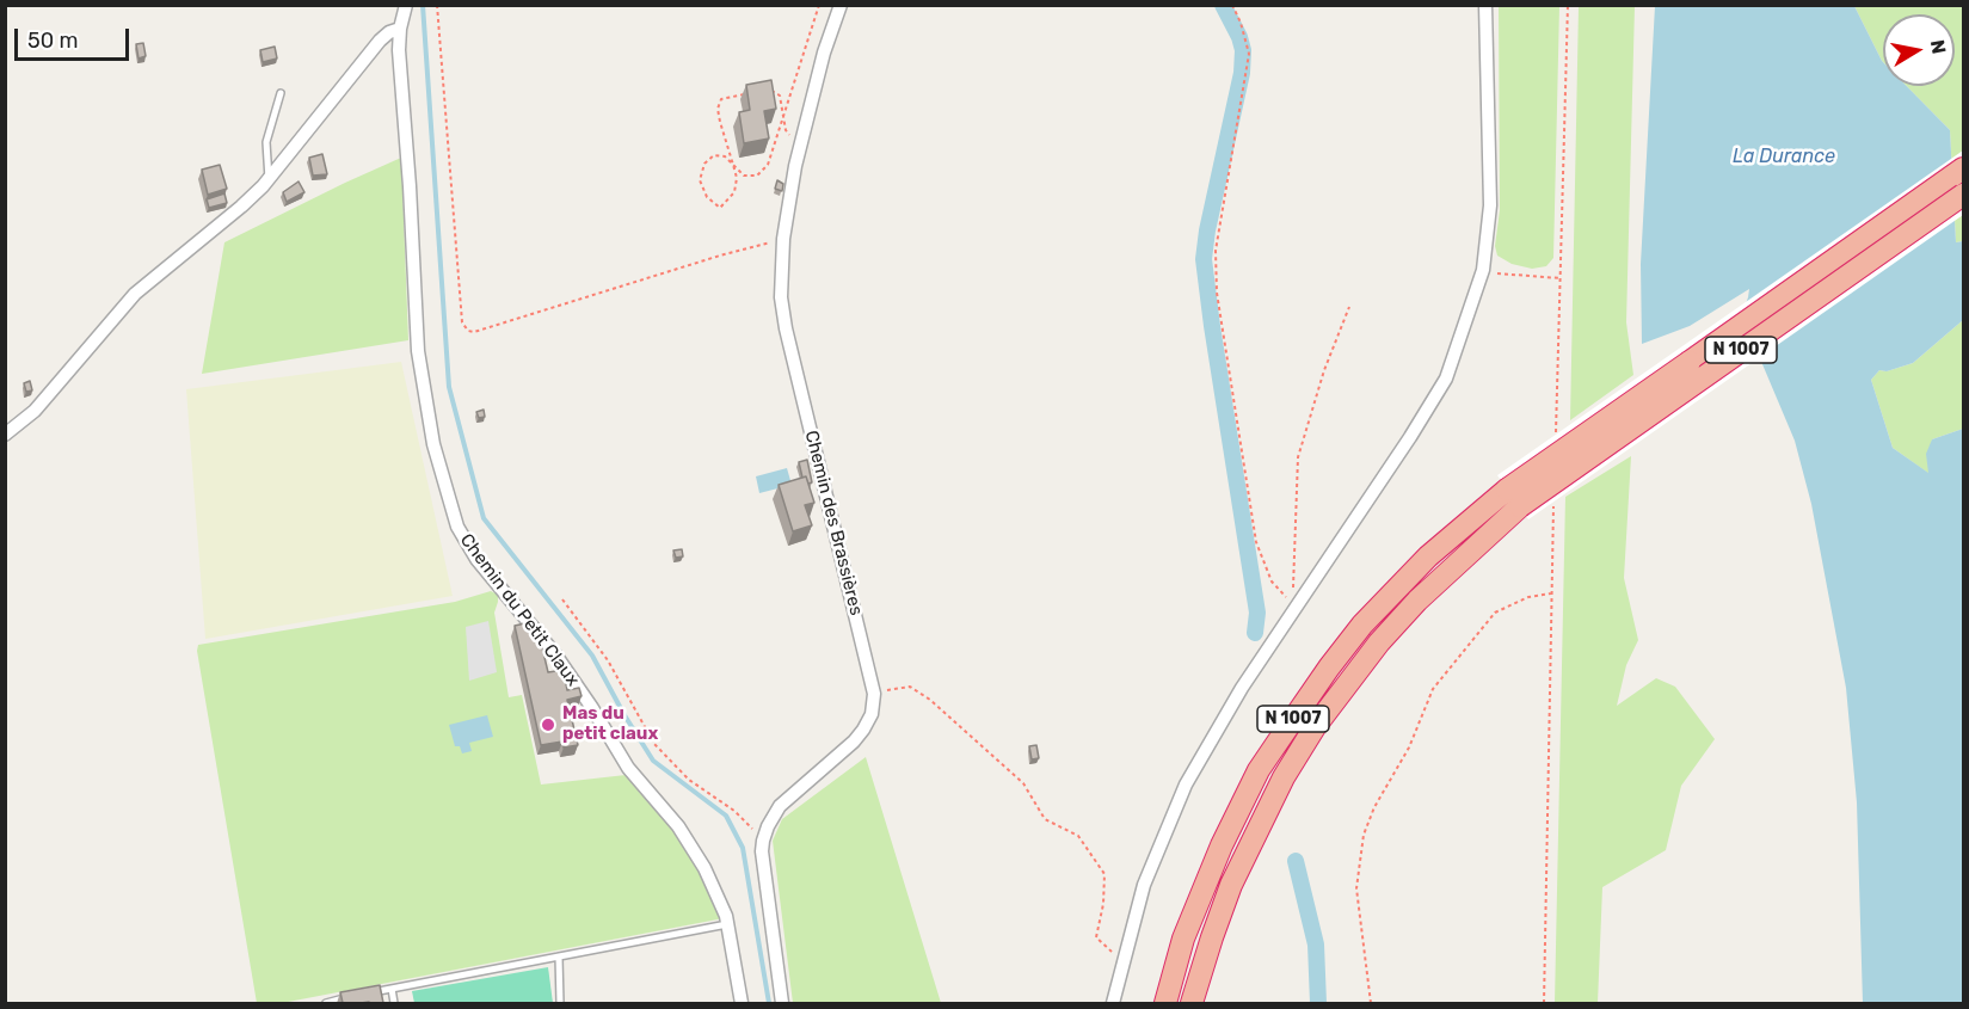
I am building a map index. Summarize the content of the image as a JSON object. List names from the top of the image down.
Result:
{
  "streets": {
    "highway": ["N 1007"],
    "street": ["Chemin des Brassières", "Chemin du Petit Claux"]
  },
  "water": ["La Durance"],
  "places": ["Mas du petit claux"],
  "scale_bar": "50 m",
  "north": "right"
}
